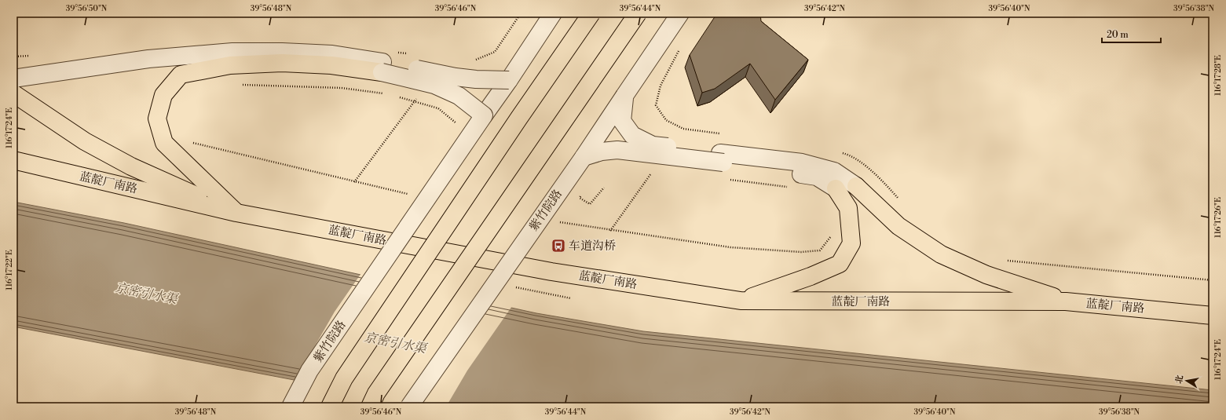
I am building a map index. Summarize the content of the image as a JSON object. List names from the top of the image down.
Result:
{
  "streets": {
    "highway": ["蓝靛厂南路"],
    "street": ["紫竹院路"]
  },
  "water": ["京密引水渠"],
  "places": {
    "bus stop": ["车道沟桥"]
  },
  "scale_bar": "20 m",
  "north": "left",
  "coordinates": [
    "39°56'50\"N",
    "39°56'48\"N",
    "39°56'46\"N",
    "39°56'44\"N",
    "39°56'42\"N",
    "39°56'40\"N",
    "39°56'38\"N",
    "116°17'28\"E",
    "116°17'24\"E",
    "116°17'26\"E",
    "116°17'22\"E"
  ]
}
